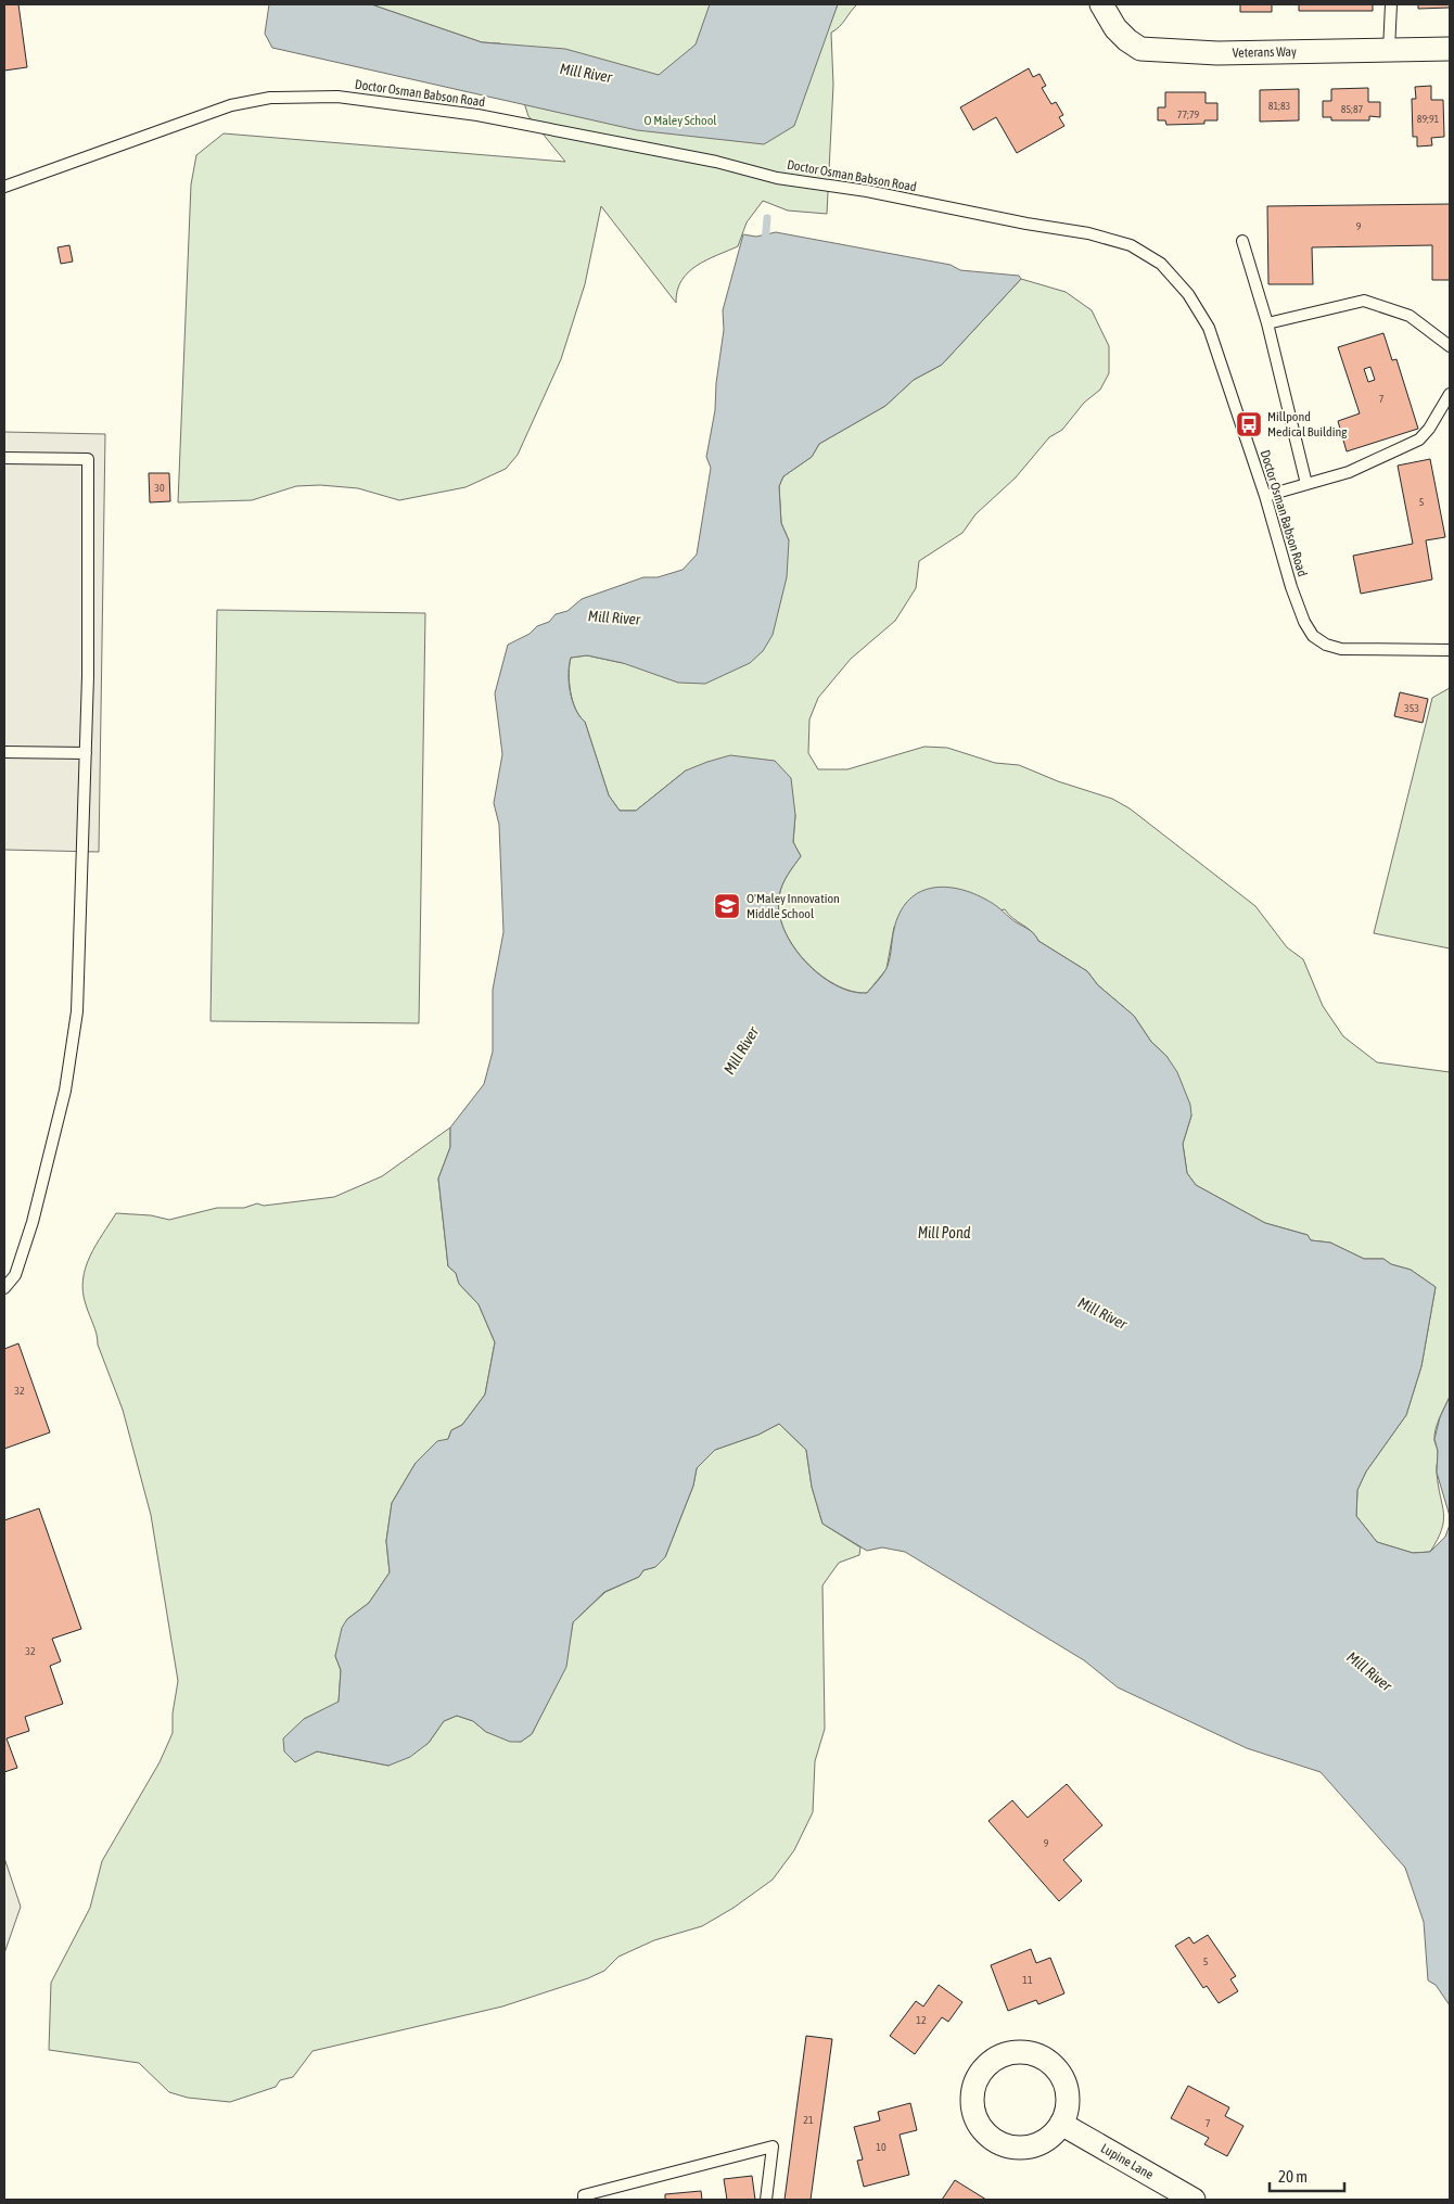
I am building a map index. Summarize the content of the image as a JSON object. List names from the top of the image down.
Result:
{
  "streets": {
    "street": ["Veterans Way", "Lupine Lane"],
    "lane": ["Doctor Osman Babson Road"]
  },
  "water": ["Mill River", "Mill Pond"],
  "parks": ["O Maley School"],
  "places": {
    "bus stop": ["Millpond Medical Building"],
    "school or university": ["O'Maley Innovation Middle School"]
  },
  "house_numbers": [
    "81;83",
    "85;87",
    "77;79",
    "89;91",
    "9",
    "7",
    "30",
    "5",
    "353",
    "32",
    "32",
    "9",
    "5",
    "11",
    "12",
    "21",
    "7",
    "10"
  ],
  "scale_bar": "20 m"
}
